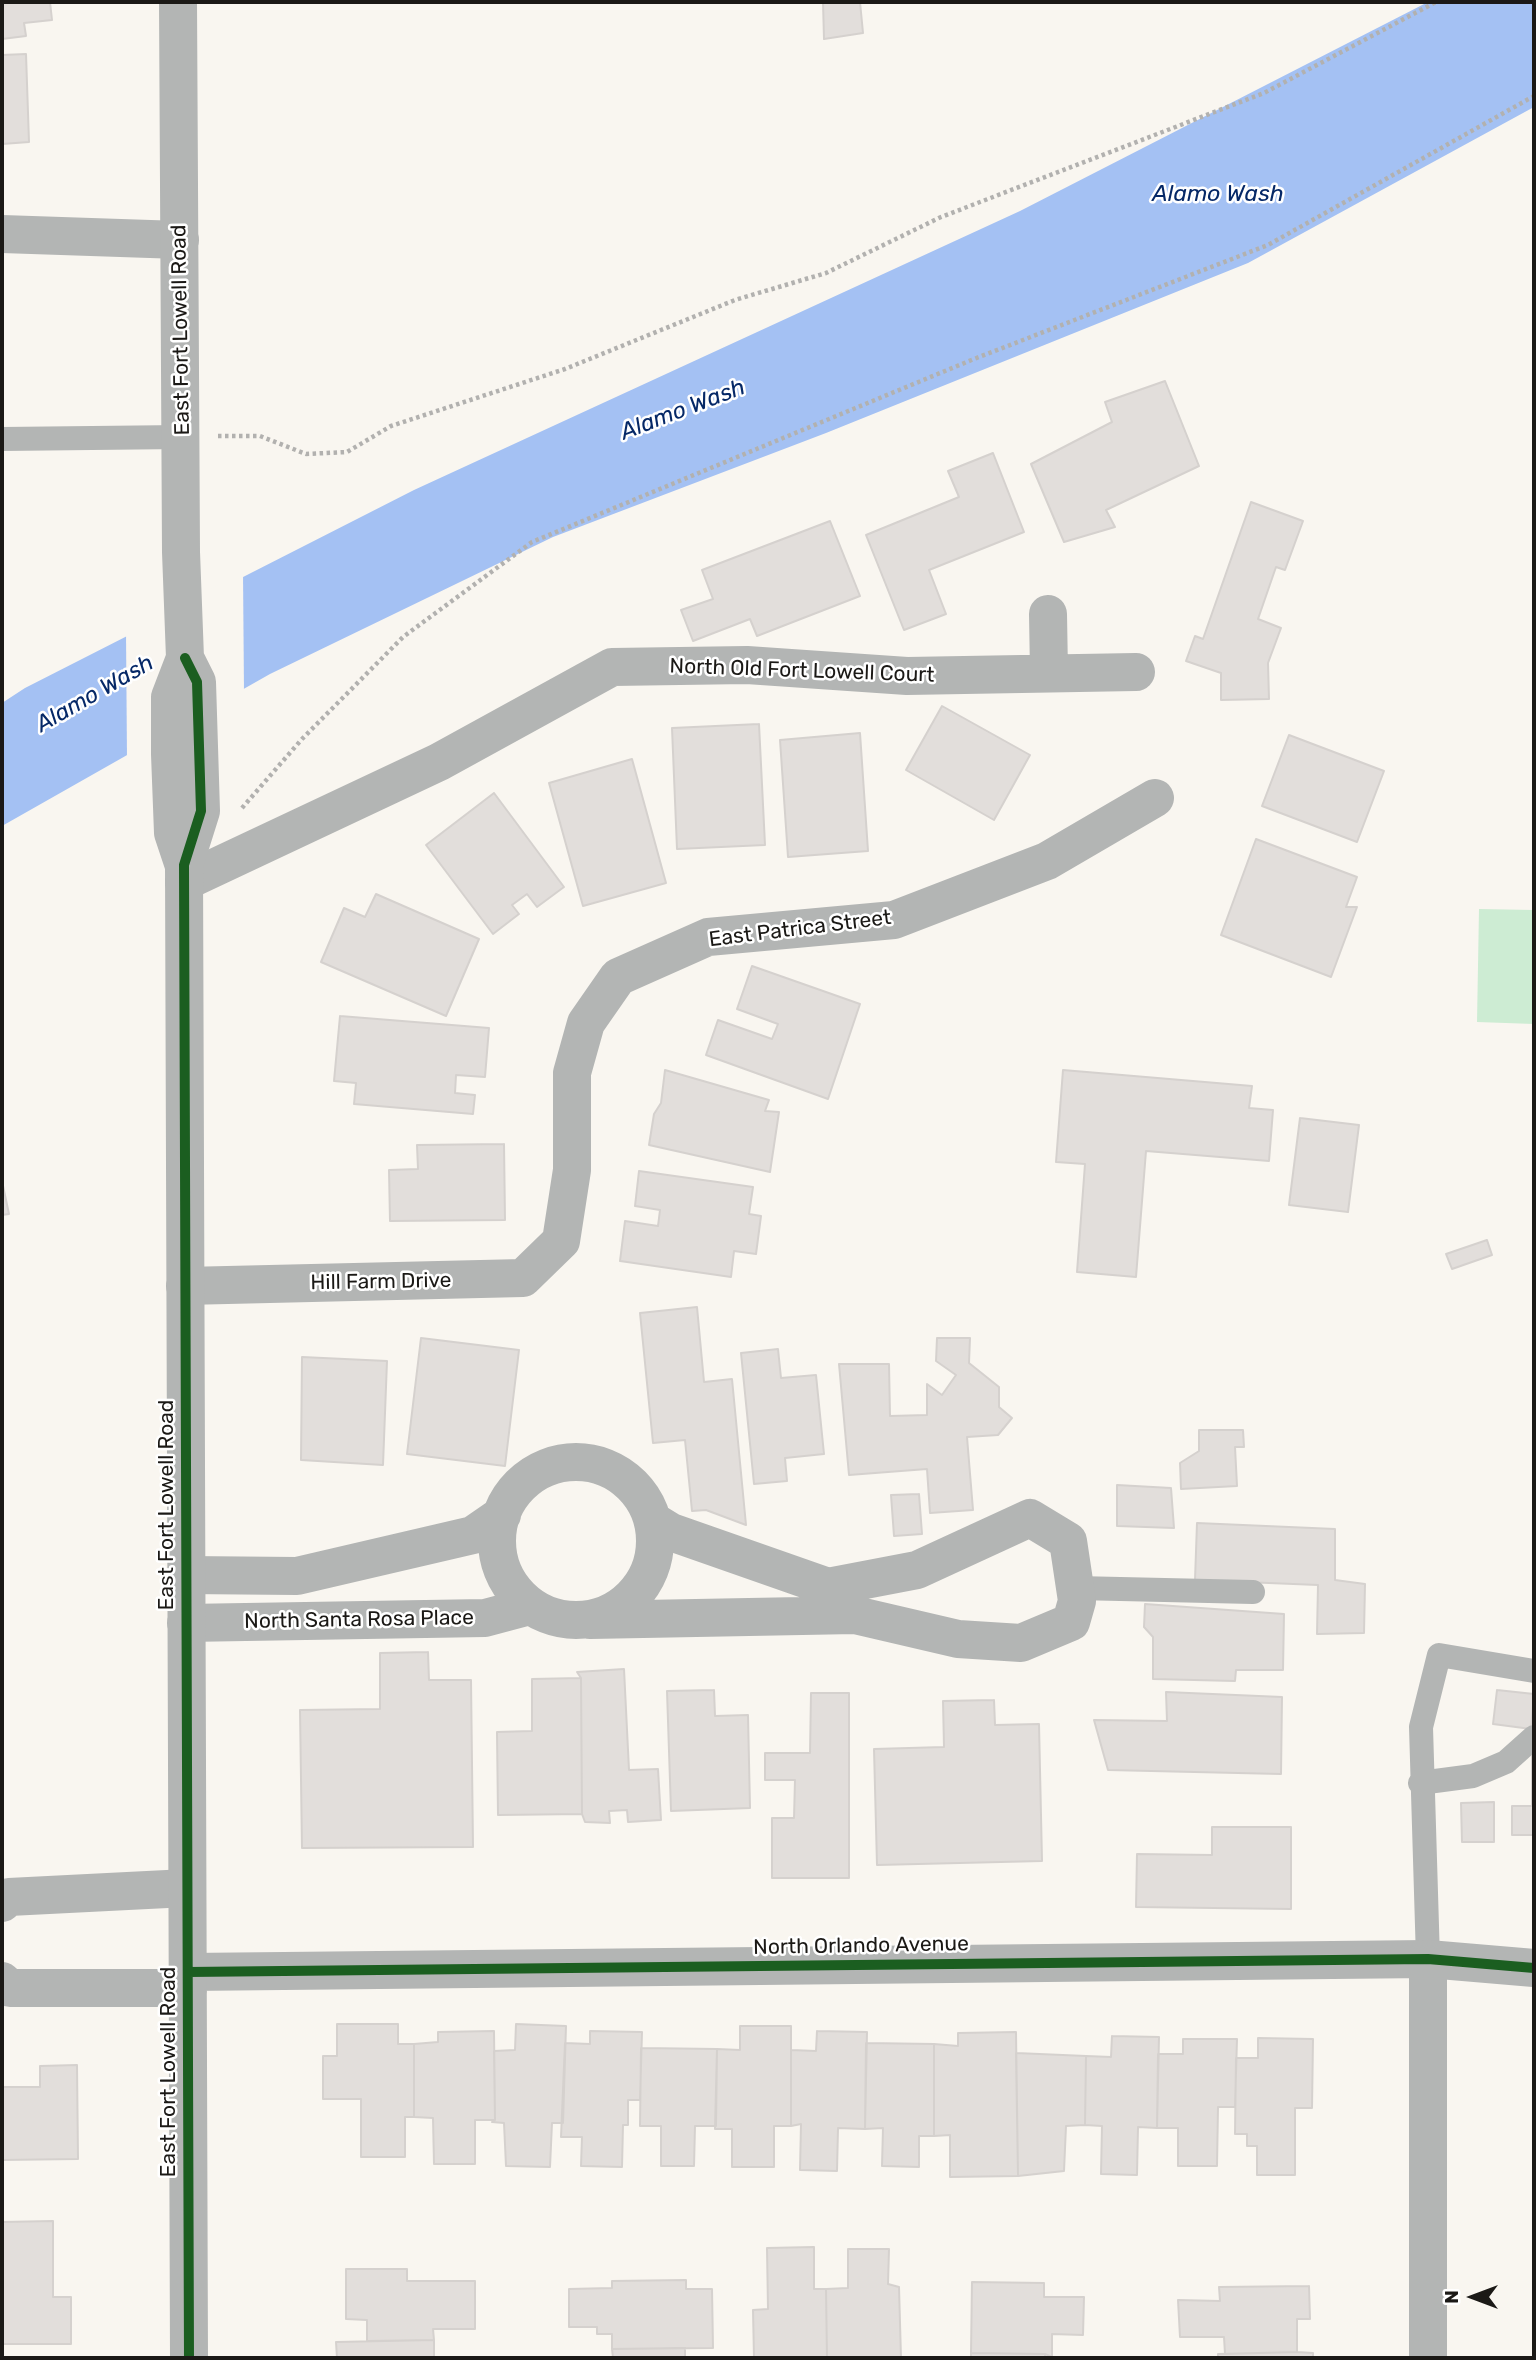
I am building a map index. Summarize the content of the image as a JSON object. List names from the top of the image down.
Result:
{
  "streets": {
    "street": [
      "East Fort Lowell Road",
      "North Old Fort Lowell Court",
      "East Patrica Street",
      "Hill Farm Drive",
      "North Santa Rosa Place",
      "North Orlando Avenue"
    ]
  },
  "crossings": [
    ["East Fort Lowell Road", "North Old Fort Lowell Court"],
    ["East Fort Lowell Road", "Hill Farm Drive"],
    ["East Fort Lowell Road", "North Santa Rosa Place"],
    ["East Fort Lowell Road", "North Orlando Avenue"],
    ["East Patrica Street", "Hill Farm Drive"]
  ],
  "water": ["Alamo Wash"],
  "north": "left"
}
